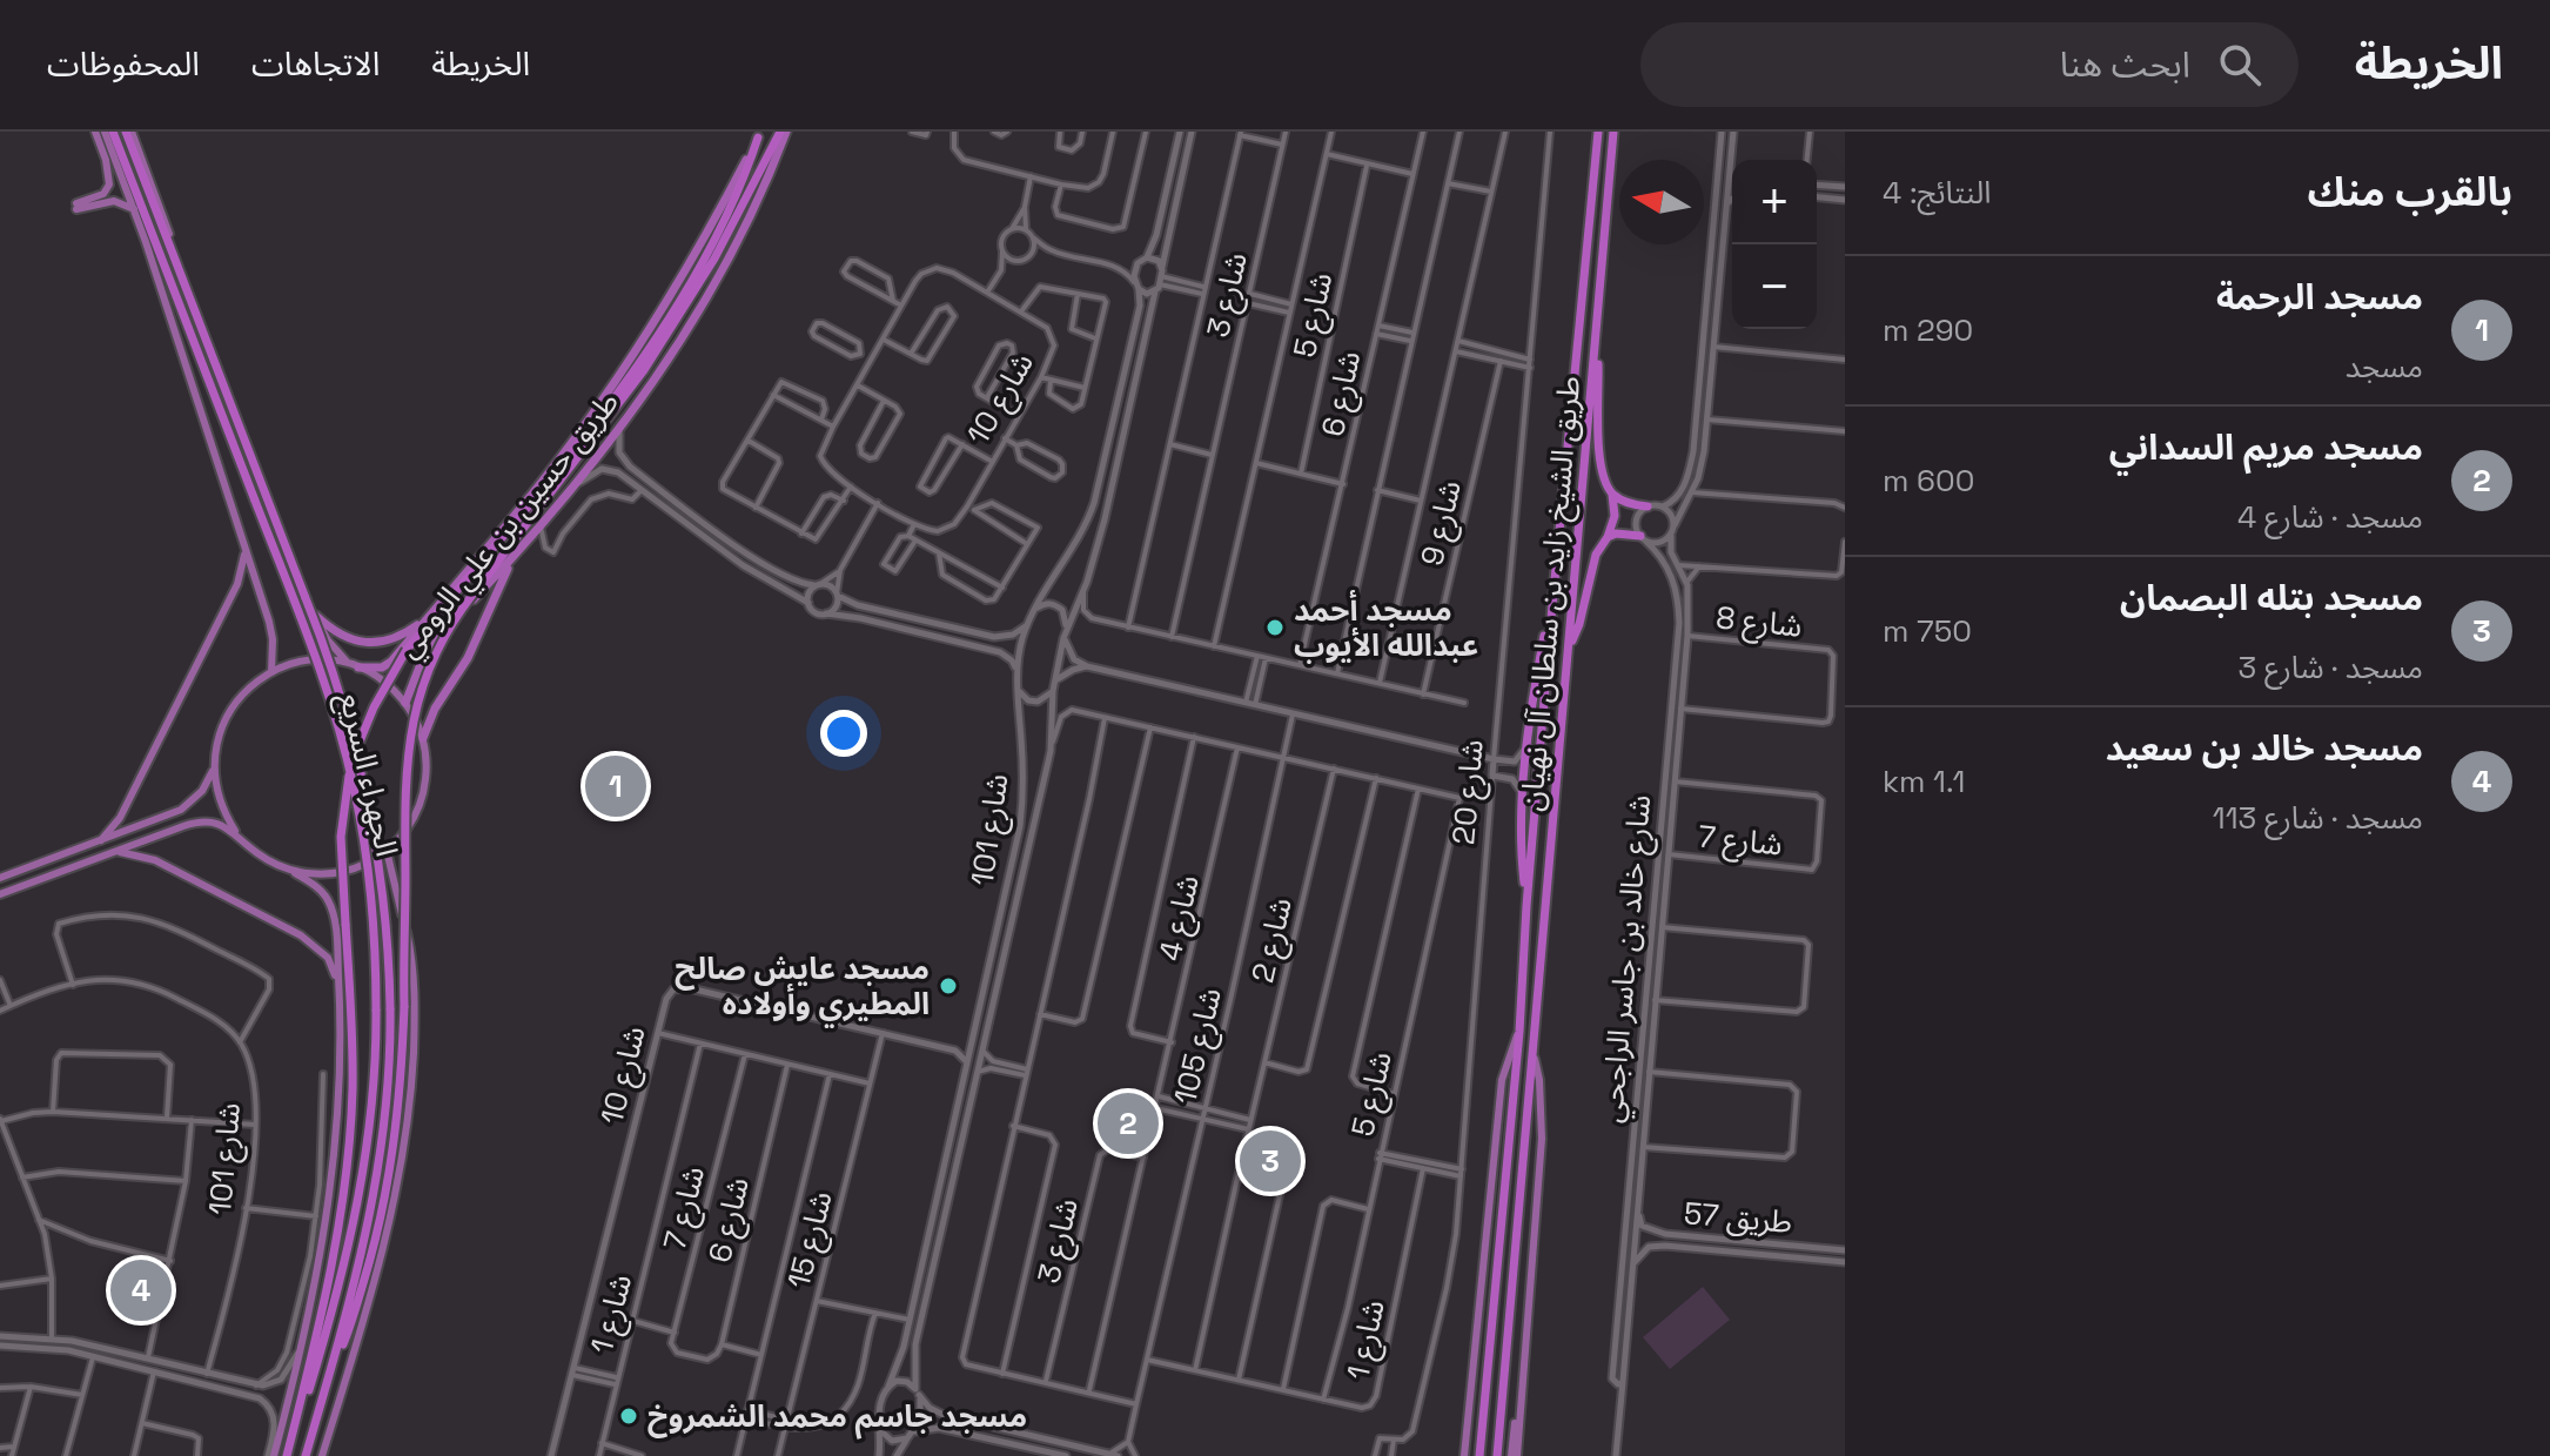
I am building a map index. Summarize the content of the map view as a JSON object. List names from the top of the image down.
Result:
{
  "streets": {
    "highway": ["طريق حسين بن علي الرومي", "طريق الشيخ زايد بن سلطان آل نهيان", "الجهراء السريع"],
    "street": [
      "شارع 3",
      "شارع 5",
      "شارع 6",
      "شارع 10",
      "شارع 9",
      "شارع 8",
      "شارع 20",
      "شارع 101",
      "شارع 7",
      "شارع 4",
      "شارع 2",
      "شارع خالد بن جاسر الراجحي",
      "شارع 105",
      "طريق 57",
      "شارع 15",
      "شارع 1"
    ]
  },
  "crossings": [
    ["شارع 3", "شارع 4"],
    ["شارع 5", "شارع 1"],
    ["شارع 10", "شارع 101"],
    ["شارع 10", "شارع 15"],
    ["شارع 10", "شارع 1"],
    ["طريق حسين بن علي الرومي", "الجهراء السريع"],
    ["شارع 8", "شارع خالد بن جاسر الراجحي"],
    ["شارع 7", "شارع خالد بن جاسر الراجحي"],
    ["شارع 2", "شارع 1"],
    ["شارع خالد بن جاسر الراجحي", "طريق 57"],
    ["شارع 105", "شارع 1"]
  ],
  "places": ["مسجد أحمد عبدالله الأيوب", "مسجد عايش صالح المطيري وأولاده", "مسجد جاسم محمد الشمروخ"],
  "north": "left",
  "page": {
    "header": "الخريطة",
    "search": "ابحث هنا",
    "nav": ["الخريطة", "الاتجاهات", "المحفوظات"],
    "heading": ["بالقرب منك", "النتائج: 4"],
    "map_buttons": ["+", "−"],
    "list": [
      {
        "mark": "1",
        "name": "مسجد الرحمة",
        "note": "مسجد",
        "value": "290 m"
      },
      {
        "mark": "2",
        "name": "مسجد مريم السداني",
        "note": "مسجد · شارع 4",
        "value": "600 m"
      },
      {
        "mark": "3",
        "name": "مسجد بتله البصمان",
        "note": "مسجد · شارع 3",
        "value": "750 m"
      },
      {
        "mark": "4",
        "name": "مسجد خالد بن سعيد",
        "note": "مسجد · شارع 113",
        "value": "1.1 km"
      }
    ],
    "pins": [
      "1",
      "2",
      "3",
      "4"
    ]
  }
}
